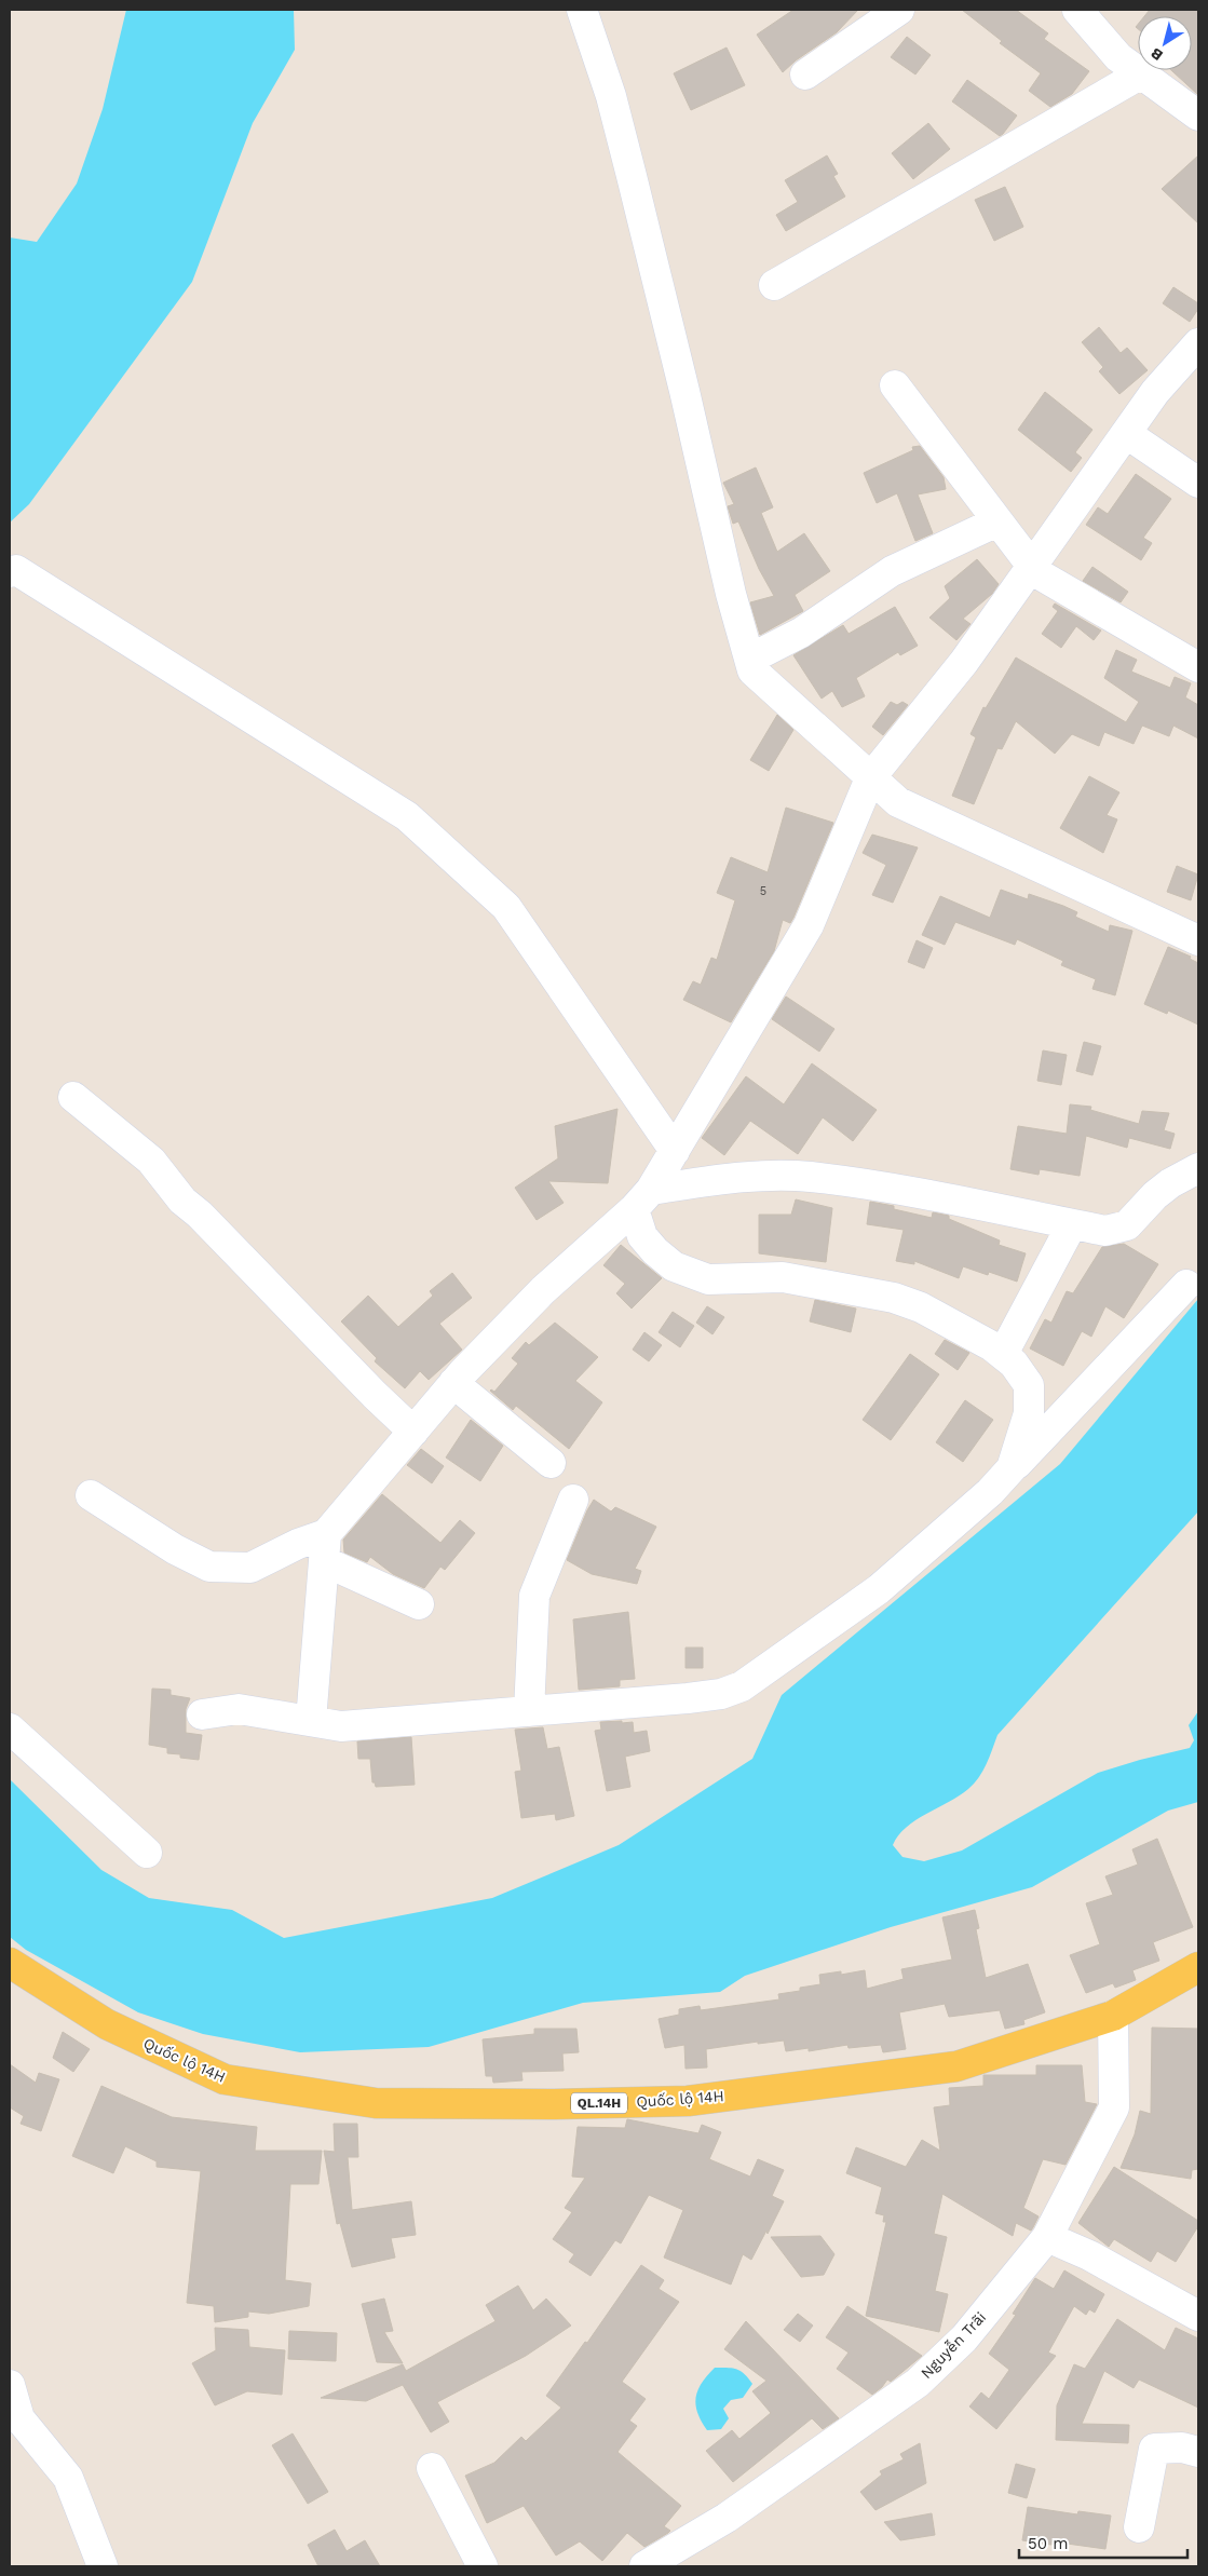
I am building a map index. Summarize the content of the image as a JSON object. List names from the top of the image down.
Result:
{
  "streets": {
    "main road": ["Quốc lộ 14H", "QL.14H"],
    "street": ["Nguyễn Trãi"]
  },
  "crossings": [
    ["Quốc lộ 14H", "Nguyễn Trãi"]
  ],
  "house_numbers": ["5"],
  "scale_bar": "50 m",
  "north": "bottom left"
}
